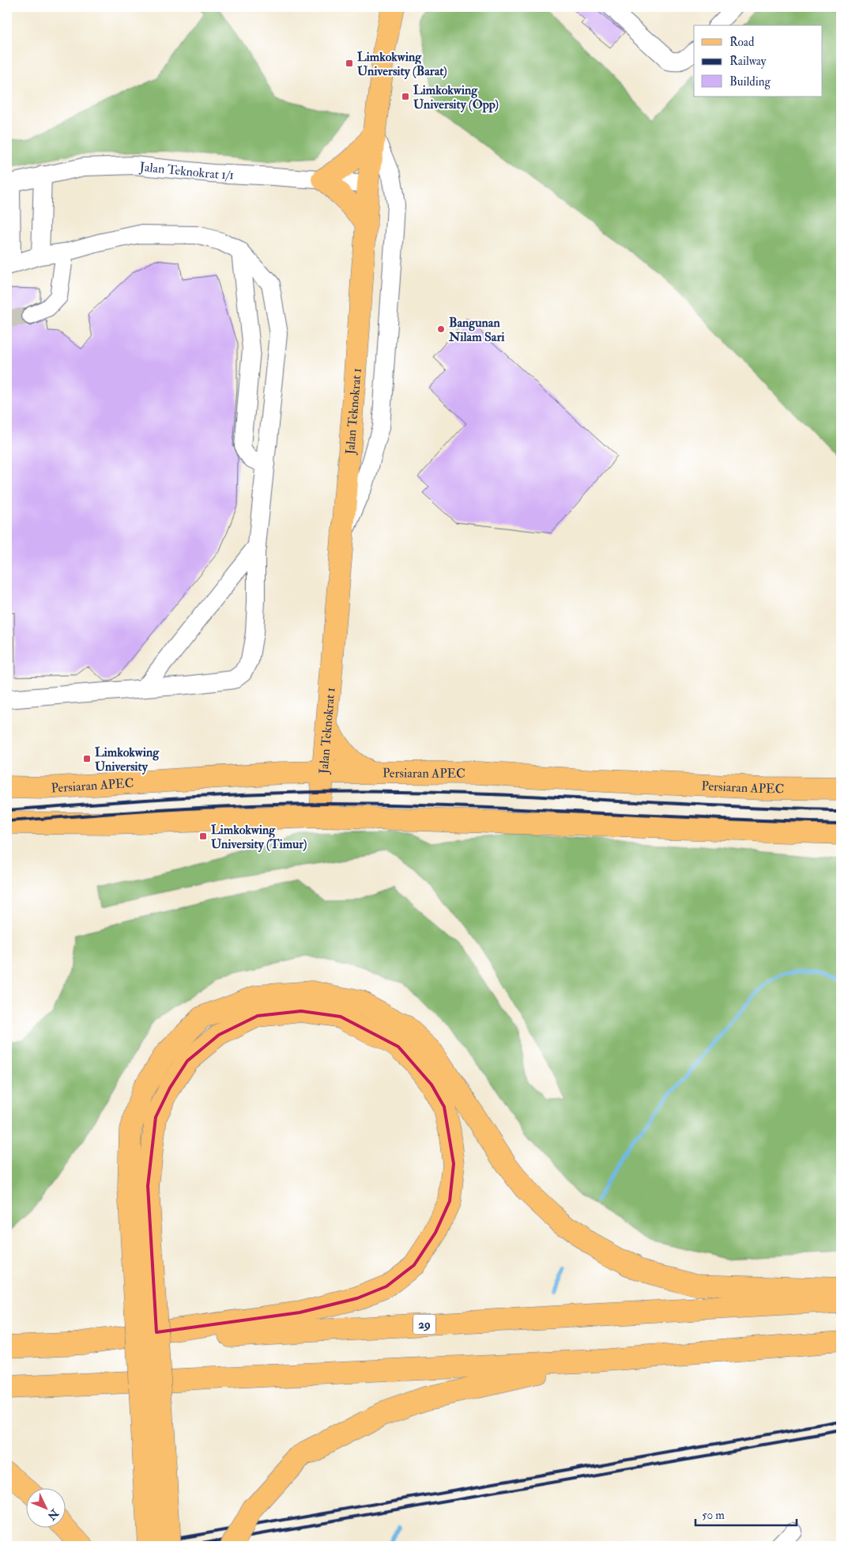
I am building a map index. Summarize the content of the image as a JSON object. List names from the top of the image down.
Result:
{
  "streets": {
    "main road": ["Jalan Teknokrat 1", "Persiaran APEC", "29"],
    "street": ["Jalan Teknokrat 1/1"]
  },
  "crossings": [
    ["Jalan Teknokrat 1/1", "Jalan Teknokrat 1"],
    ["Jalan Teknokrat 1", "Persiaran APEC"]
  ],
  "places": {
    "transit": [
      "Limkokwing University (Barat)",
      "Limkokwing University (Opp)",
      "Limkokwing University",
      "Limkokwing University (Timur)"
    ],
    "other": ["Bangunan Nilam Sari"]
  },
  "legend": ["Road", "Railway", "Building"],
  "scale_bar": "50 m",
  "north": "bottom right"
}
